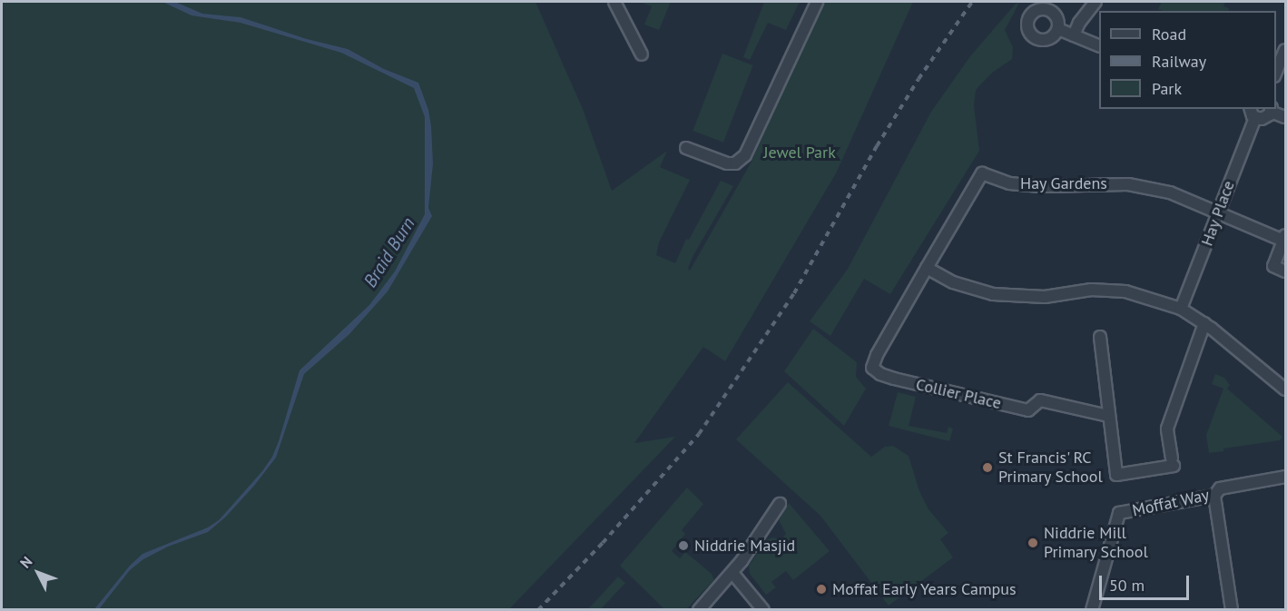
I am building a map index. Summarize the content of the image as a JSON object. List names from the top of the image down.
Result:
{
  "streets": {
    "street": [
      "Hay Gardens",
      "Hay Place",
      "Collier Place",
      "Moffat Way"
    ]
  },
  "crossings": [
    ["Hay Gardens", "Hay Place"],
    ["Hay Gardens", "Collier Place"]
  ],
  "water": ["Braid Burn"],
  "parks": ["Jewel Park"],
  "places": [
    "St Francis' RC Primary School",
    "Niddrie Mill Primary School",
    "Niddrie Masjid",
    "Moffat Early Years Campus"
  ],
  "legend": ["Road", "Railway", "Park"],
  "scale_bar": "50 m",
  "north": "top left"
}
